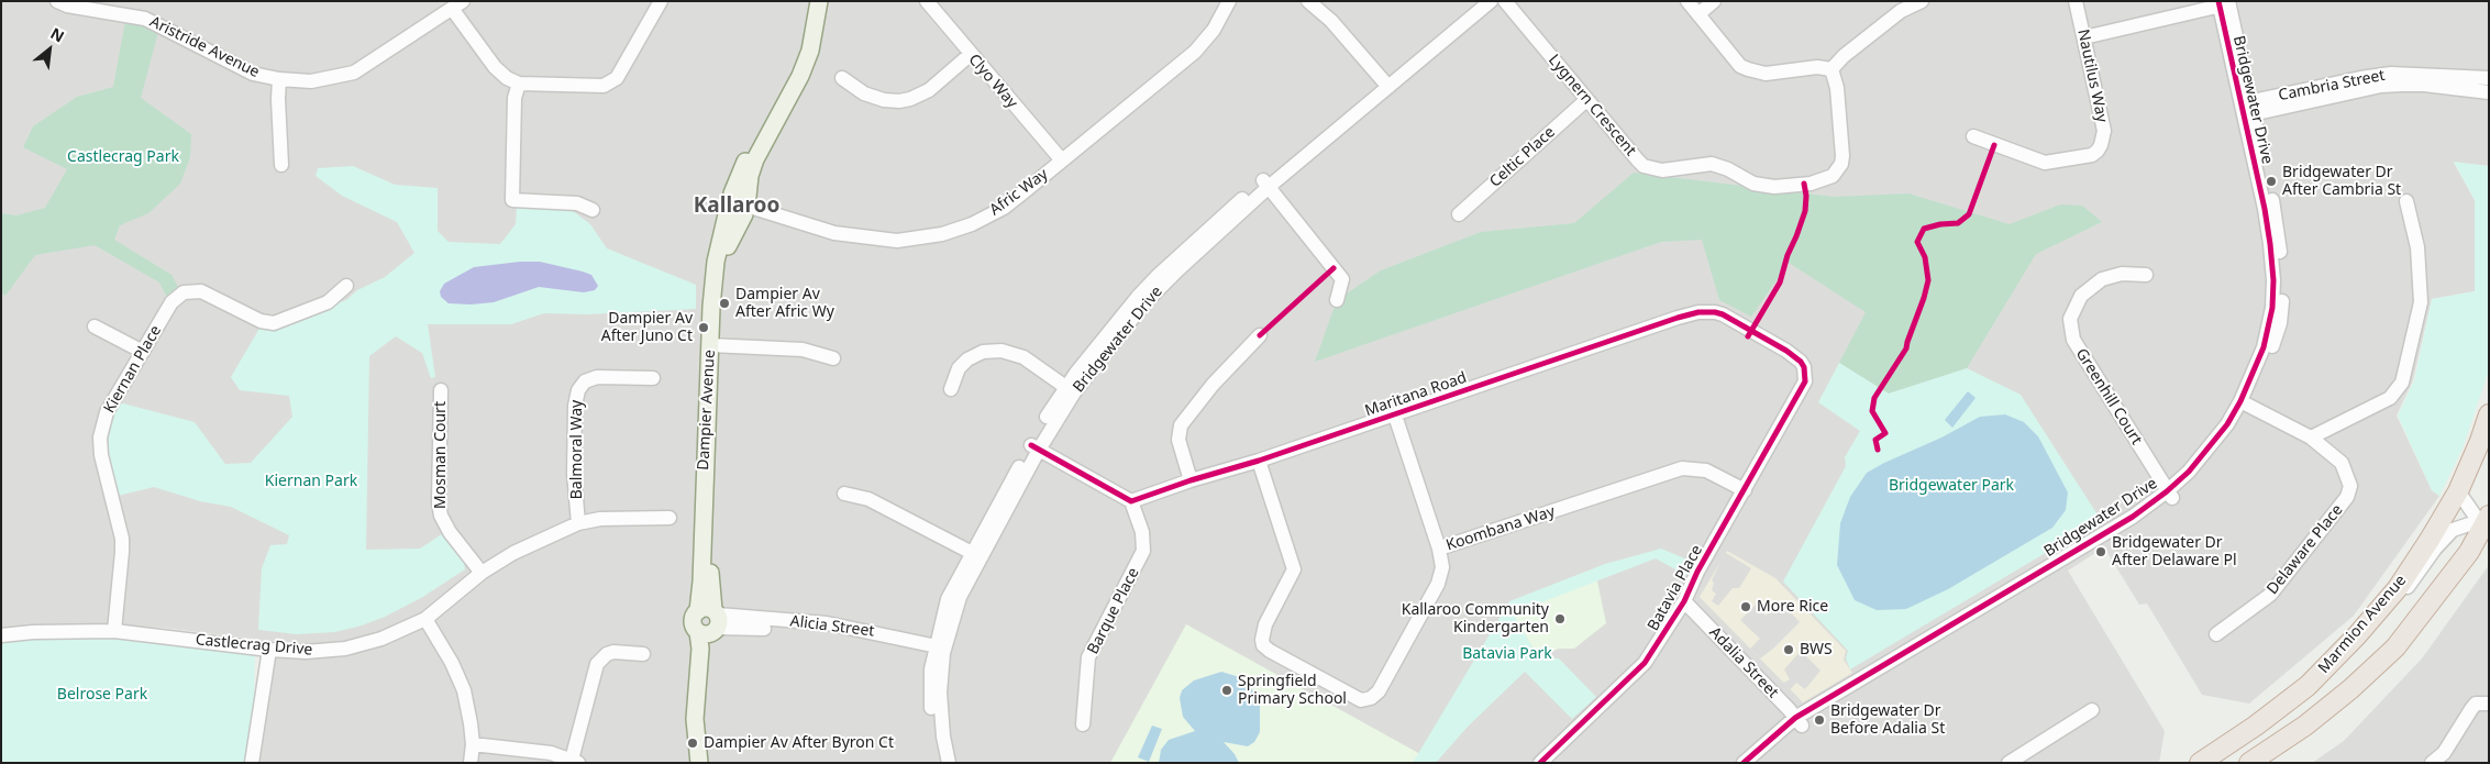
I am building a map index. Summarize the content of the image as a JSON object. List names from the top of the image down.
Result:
{
  "streets": {
    "highway": ["Marmion Avenue"],
    "main road": ["Dampier Avenue"],
    "street": [
      "Aristride Avenue",
      "Nautilus Way",
      "Clyo Way",
      "Cambria Street",
      "Bridgewater Drive",
      "Lygnern Crescent",
      "Celtic Place",
      "Afric Way",
      "Kiernan Place",
      "Maritana Road",
      "Greenhill Court",
      "Balmoral Way",
      "Mosman Court",
      "Koombana Way",
      "Delaware Place",
      "Batavia Place",
      "Barque Place",
      "Alicia Street",
      "Castlecrag Drive",
      "Adalia Street"
    ]
  },
  "crossings": [
    ["Clyo Way", "Afric Way"],
    ["Cambria Street", "Bridgewater Drive"],
    ["Bridgewater Drive", "Greenhill Court"],
    ["Bridgewater Drive", "Delaware Place"],
    ["Bridgewater Drive", "Alicia Street"],
    ["Bridgewater Drive", "Adalia Street"],
    ["Lygnern Crescent", "Celtic Place"],
    ["Afric Way", "Dampier Avenue"],
    ["Kiernan Place", "Castlecrag Drive"],
    ["Maritana Road", "Koombana Way"],
    ["Maritana Road", "Batavia Place"],
    ["Maritana Road", "Barque Place"],
    ["Dampier Avenue", "Alicia Street"],
    ["Balmoral Way", "Castlecrag Drive"],
    ["Mosman Court", "Castlecrag Drive"],
    ["Koombana Way", "Batavia Place"],
    ["Batavia Place", "Adalia Street"]
  ],
  "districts": ["Kallaroo"],
  "parks": [
    "Castlecrag Park",
    "Kiernan Park",
    "Bridgewater Park",
    "Batavia Park",
    "Belrose Park"
  ],
  "places": [
    "Bridgewater Dr After Cambria St",
    "Dampier Av After Afric Wy",
    "Dampier Av After Juno Ct",
    "Bridgewater Dr After Delaware Pl",
    "More Rice",
    "Kallaroo Community Kindergarten",
    "BWS",
    "Springfield Primary School",
    "Bridgewater Dr Before Adalia St",
    "Dampier Av After Byron Ct"
  ],
  "north": "top right"
}
